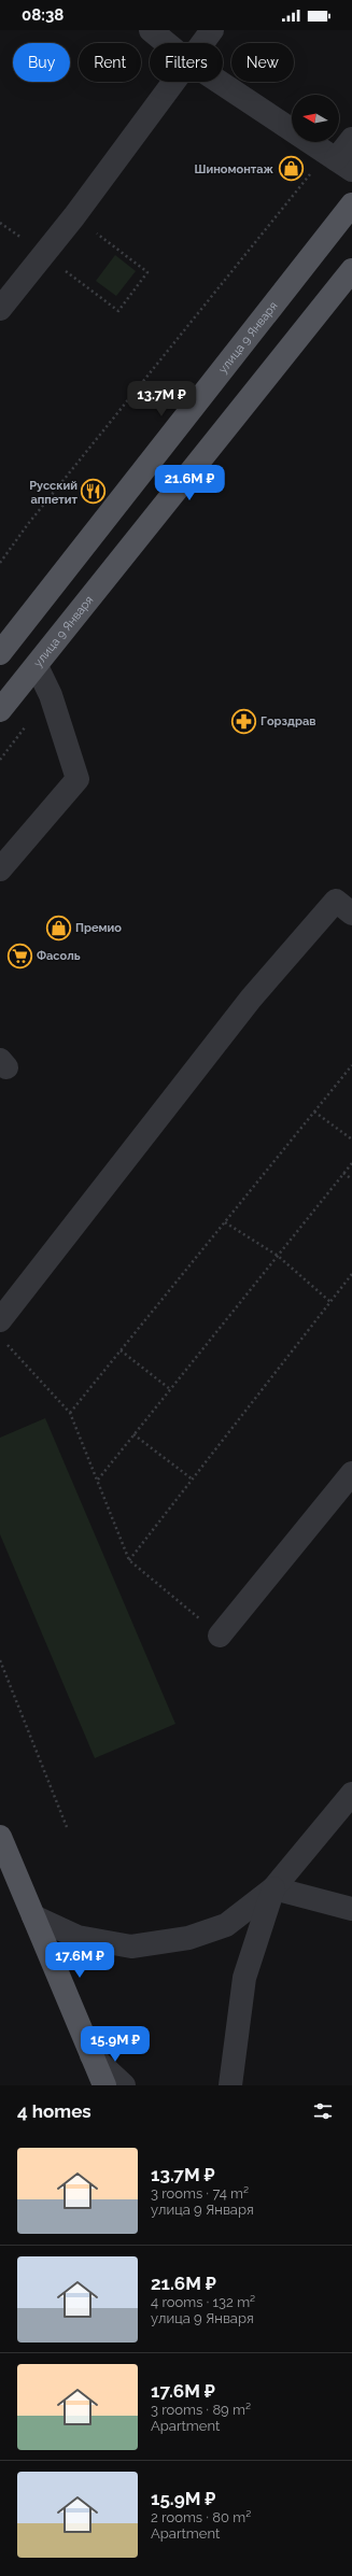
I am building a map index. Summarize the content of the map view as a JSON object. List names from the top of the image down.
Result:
{
  "streets": {
    "main road": ["улица 9 Января"]
  },
  "places": {
    "shop": ["Шиномонтаж", "Премио"],
    "restaurant": ["Русский аппетит"],
    "pharmacy": ["Горздрав"],
    "supermarket": ["Фасоль"]
  },
  "north": "left",
  "page": {
    "status": "08:38",
    "chip": [
      "Buy",
      "Rent",
      "Filters",
      "New"
    ],
    "price": [
      "13.7M ₽",
      "21.6M ₽",
      "17.6M ₽",
      "15.9M ₽"
    ],
    "heading": "4 homes",
    "list": [
      {
        "name": "13.7M ₽",
        "note": "3 rooms · 74 m² · улица 9 Января"
      },
      {
        "name": "21.6M ₽",
        "note": "4 rooms · 132 m² · улица 9 Января"
      },
      {
        "name": "17.6M ₽",
        "note": "3 rooms · 89 m² · Apartment"
      },
      {
        "name": "15.9M ₽",
        "note": "2 rooms · 80 m² · Apartment"
      }
    ]
  }
}
